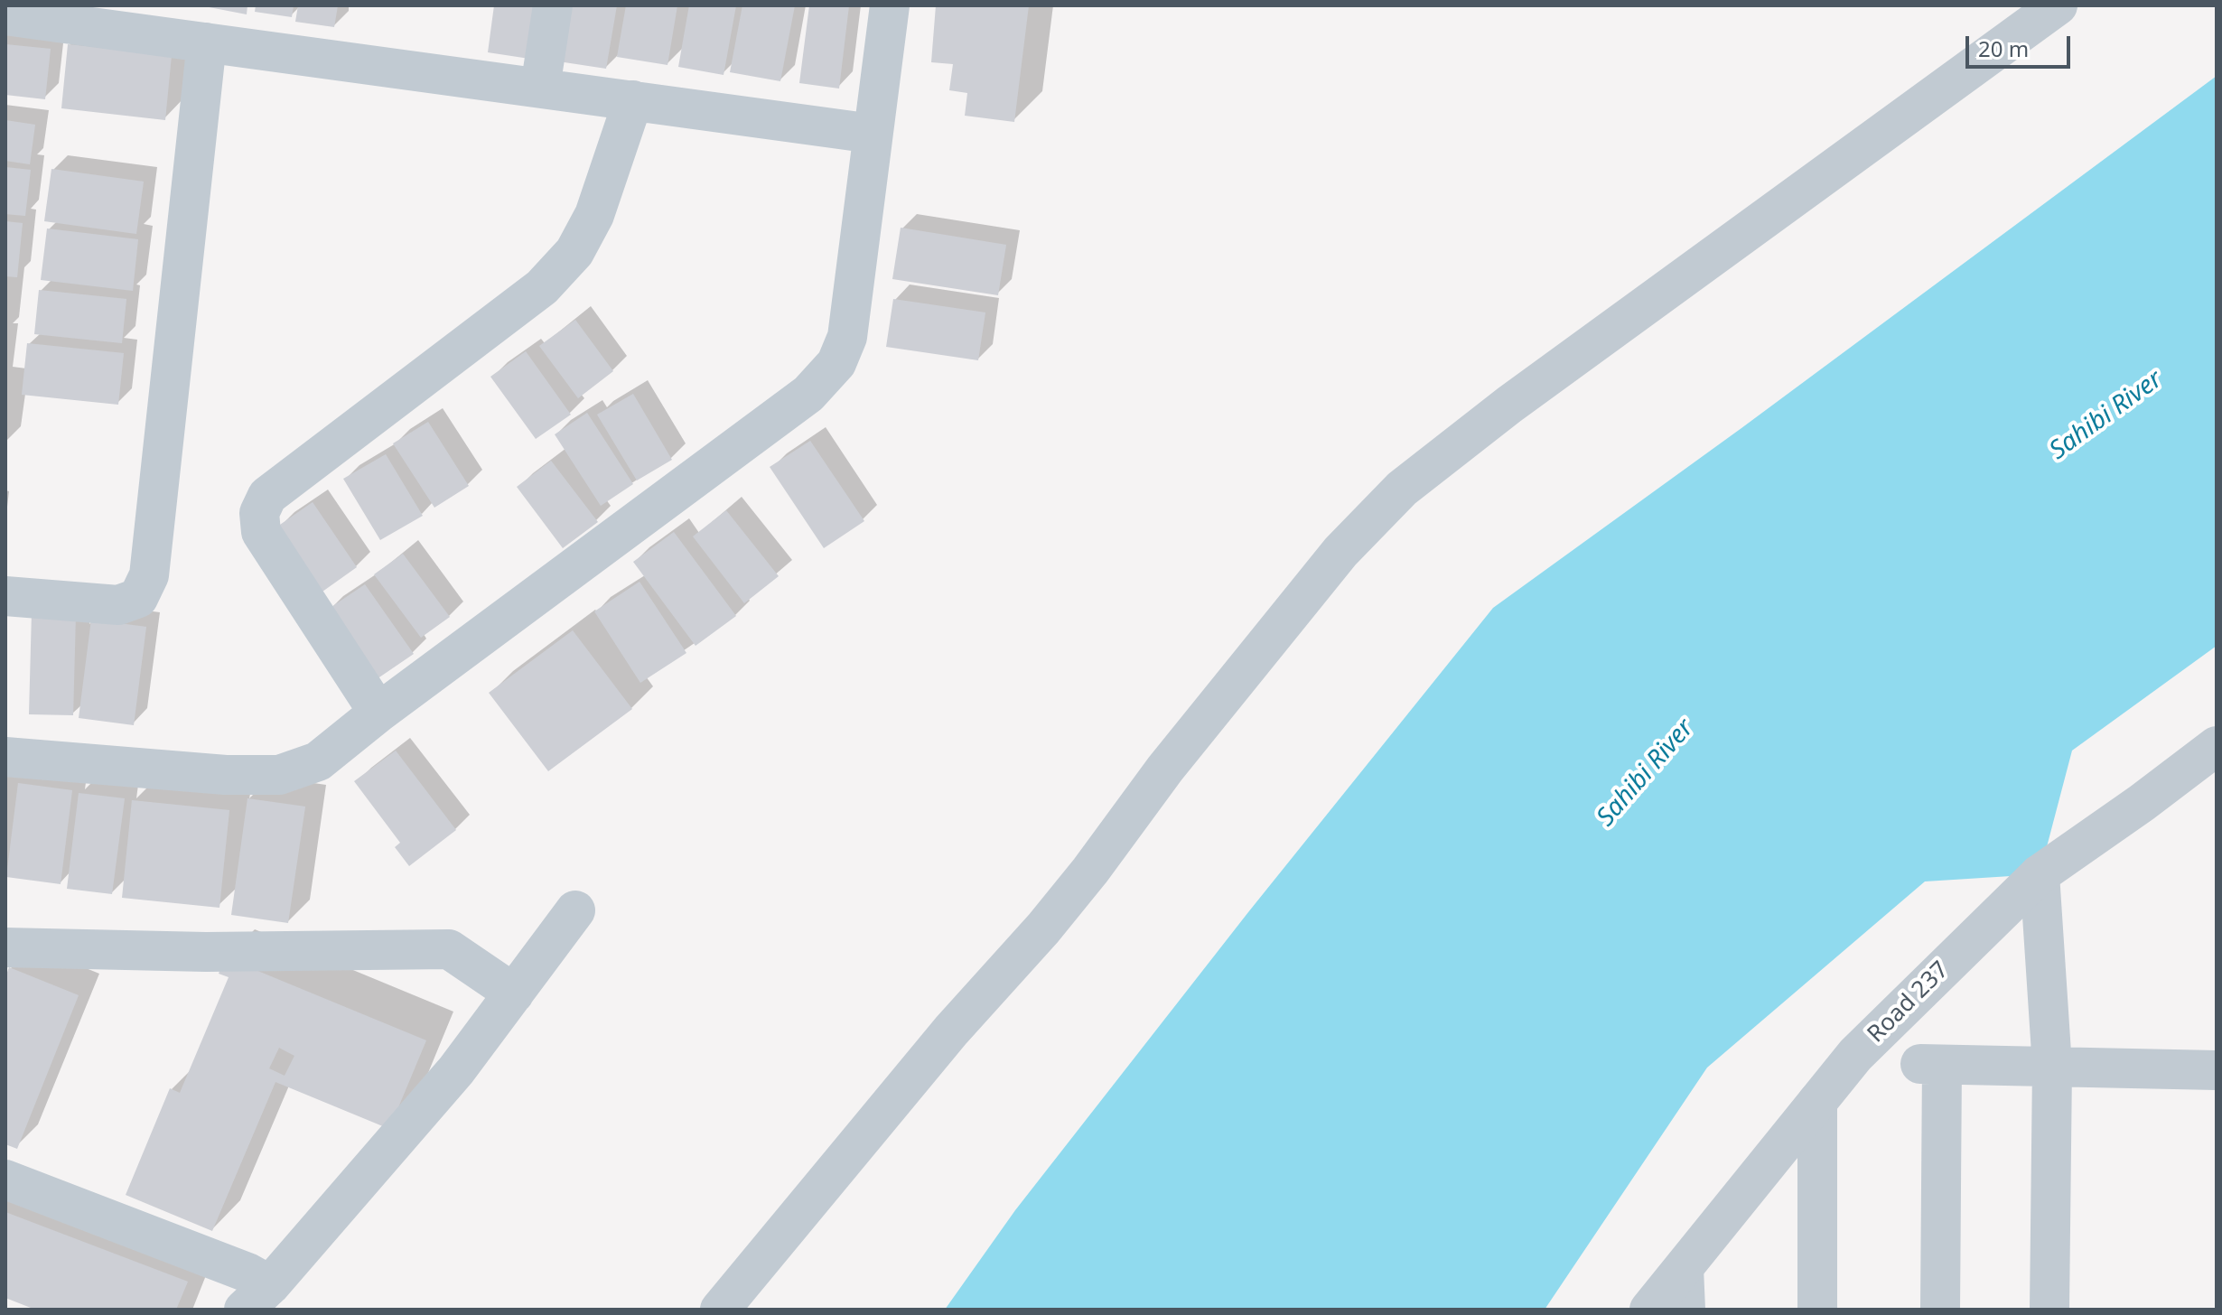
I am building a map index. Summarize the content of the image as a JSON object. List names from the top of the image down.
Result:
{
  "streets": {
    "street": ["Road 237"]
  },
  "water": ["Sahibi River"],
  "scale_bar": "20 m"
}
